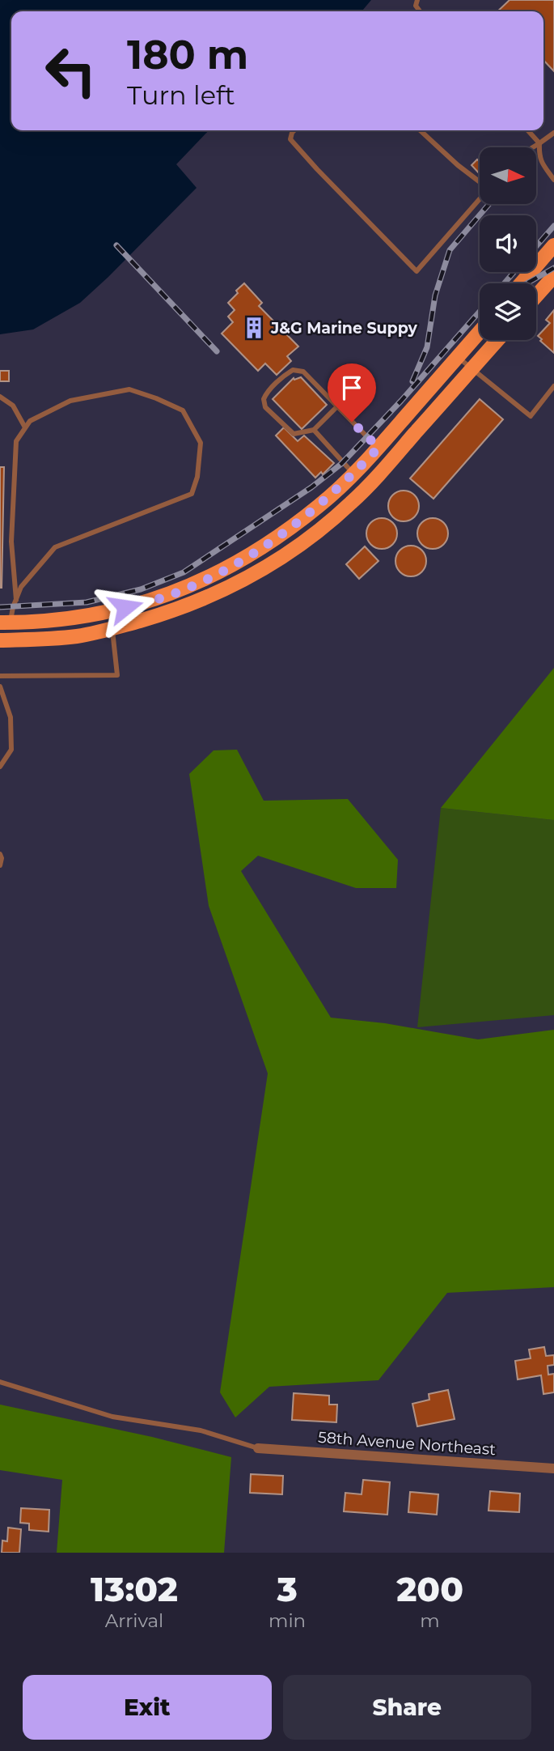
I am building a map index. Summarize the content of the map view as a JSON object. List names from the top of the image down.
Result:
{
  "streets": {
    "street": ["58th Avenue Northeast"]
  },
  "places": {
    "building": ["J&G Marine Suppy"]
  },
  "north": "right",
  "page": {
    "turn": ["180 m", "Turn left"],
    "eta": [
      "13:02",
      "Arrival",
      "3",
      "min",
      "200",
      "m"
    ],
    "buttons": ["Exit", "Share"]
  }
}
